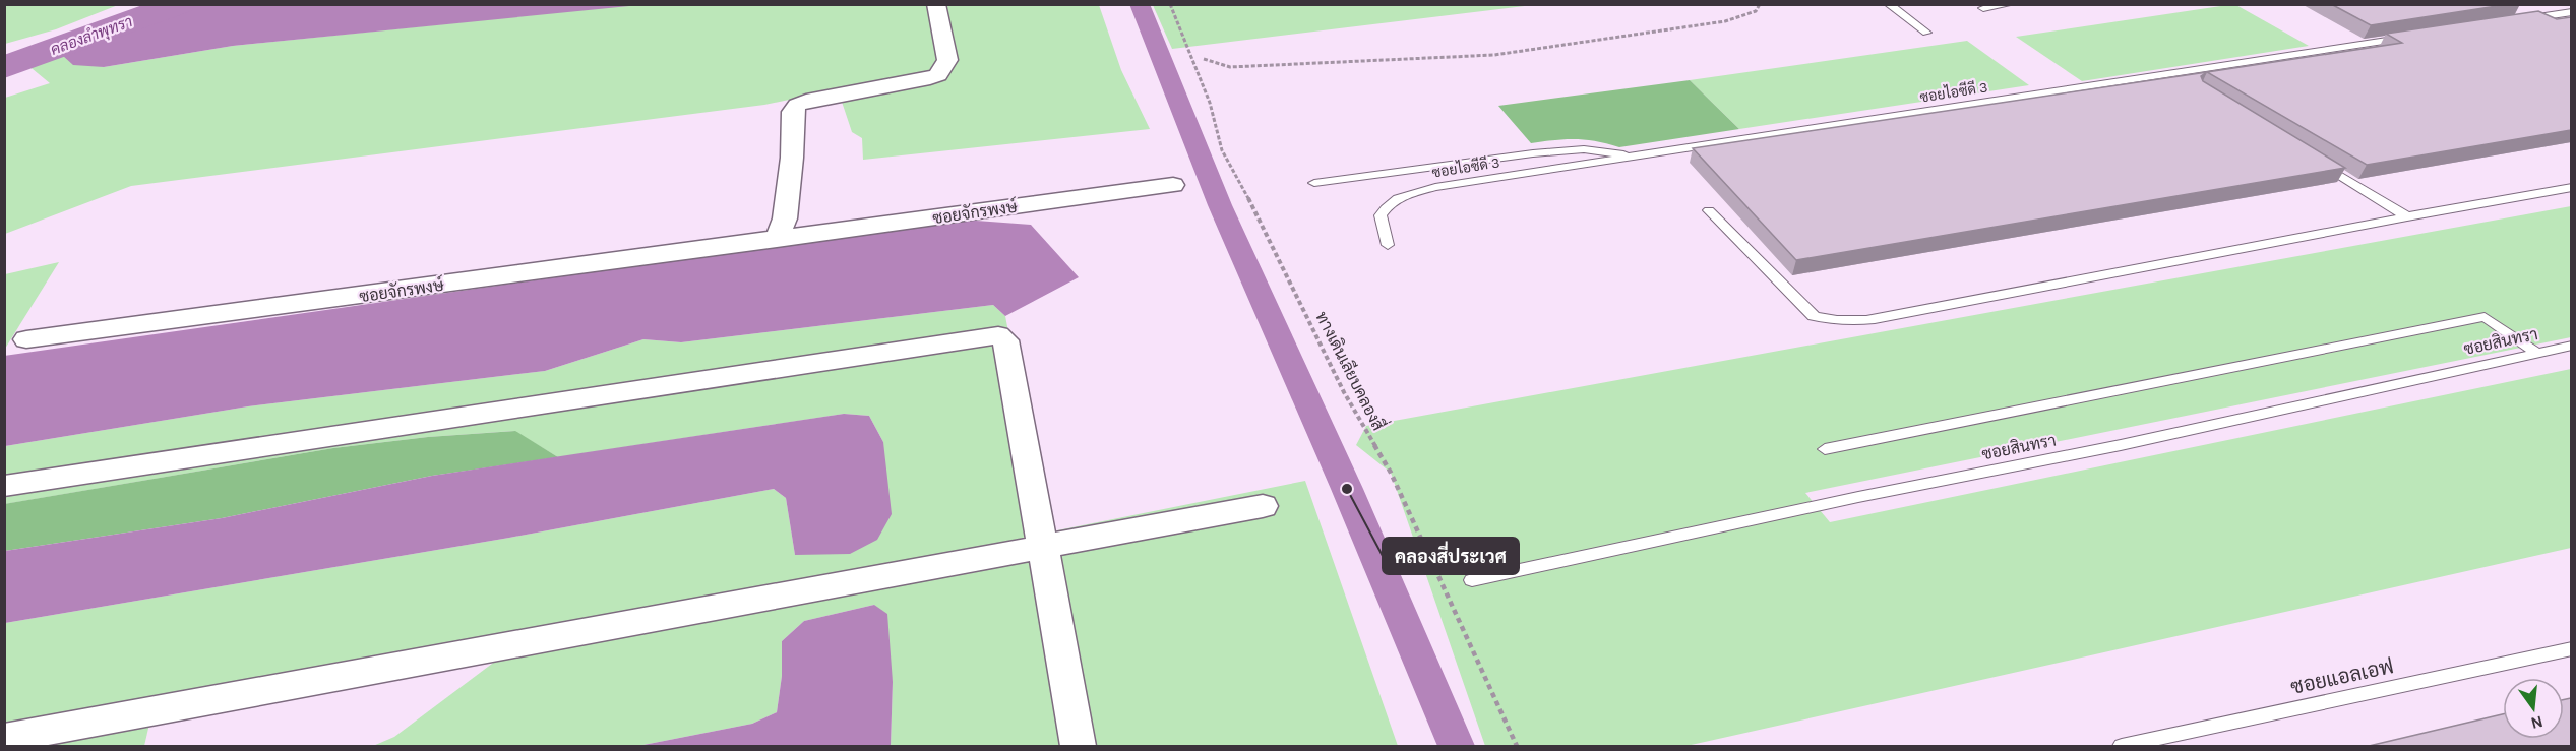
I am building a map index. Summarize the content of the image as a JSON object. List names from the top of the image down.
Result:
{
  "streets": {
    "street": ["ซอยจักรพงษ์"],
    "lane": ["ซอยไอซีดี 3", "ซอยสินทรา", "ซอยแอลเอฟ"],
    "path": ["ทางเดินเลียบคลองสี่"]
  },
  "water": ["คลองลำพุทรา"],
  "places": ["คลองสี่ประเวศ"],
  "north": "bottom"
}
